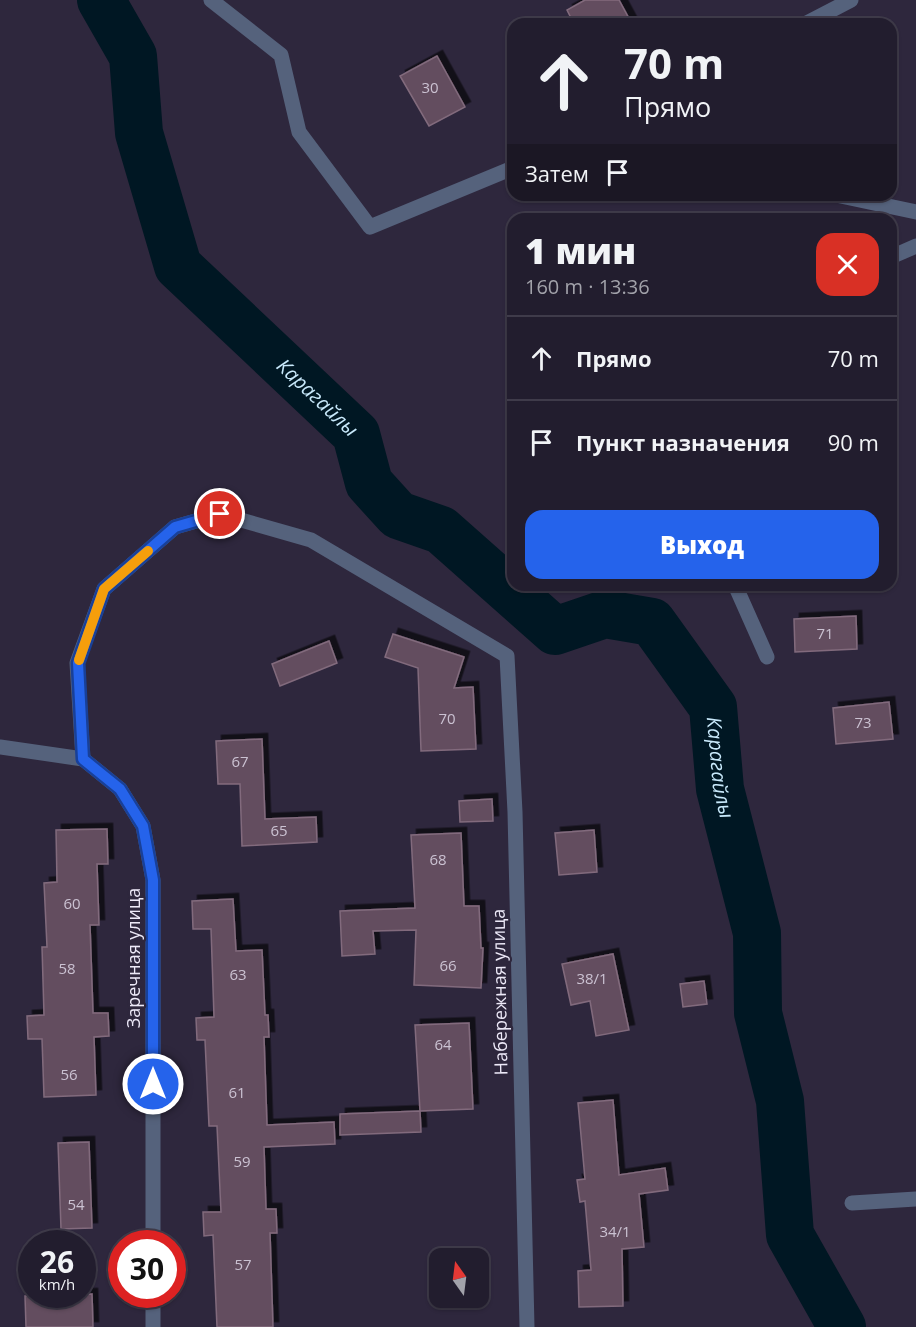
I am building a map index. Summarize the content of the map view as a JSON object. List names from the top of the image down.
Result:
{
  "streets": {
    "street": ["Заречная улица", "Набережная улица"]
  },
  "crossings": [
    ["Заречная улица", "Набережная улица"]
  ],
  "water": ["Карагайлы"],
  "house_numbers": [
    "30",
    "71",
    "70",
    "73",
    "67",
    "65",
    "68",
    "60",
    "66",
    "58",
    "63",
    "38/1",
    "64",
    "56",
    "61",
    "59",
    "54",
    "34/1",
    "57"
  ],
  "north": "top",
  "page": {
    "turn": ["70 m", "Прямо"],
    "then": "Затем",
    "heading": ["1 мин", "160 m · 13:36"],
    "list": [
      {
        "name": "Прямо",
        "value": "70 m"
      },
      {
        "name": "Пункт назначения",
        "value": "90 m"
      }
    ],
    "buttons": "Выход",
    "speed": "26 km/h",
    "limit": "30"
  }
}
